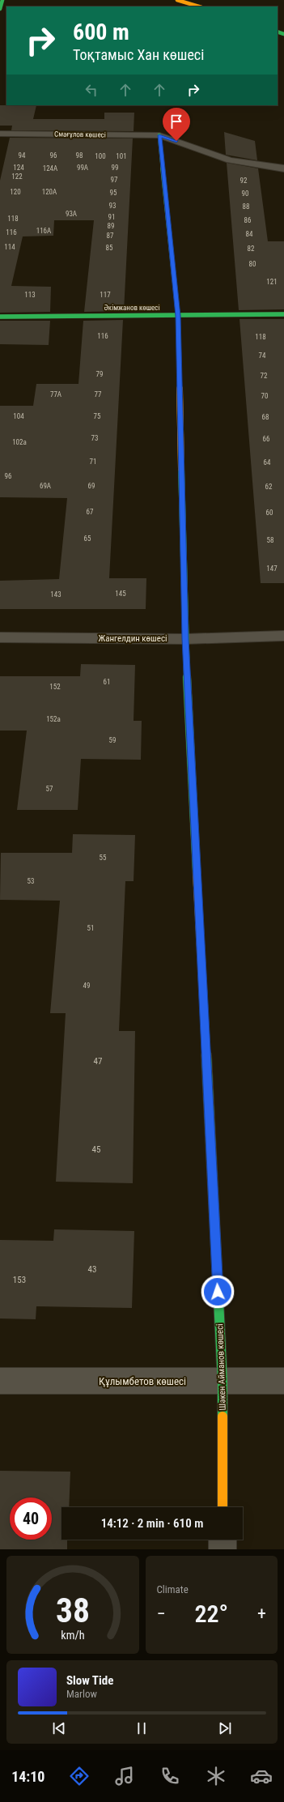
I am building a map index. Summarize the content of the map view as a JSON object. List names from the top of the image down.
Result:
{
  "streets": {
    "main road": ["Әкімжанов көшесі", "Шәкен Айманов көшесі"],
    "street": ["Смағұлов көшесі", "Жангелдин көшесі", "Құлымбетов көшесі"]
  },
  "crossings": [
    ["Смағұлов көшесі", "Шәкен Айманов көшесі"],
    ["Әкімжанов көшесі", "Шәкен Айманов көшесі"],
    ["Жангелдин көшесі", "Шәкен Айманов көшесі"],
    ["Шәкен Айманов көшесі", "Құлымбетов көшесі"]
  ],
  "house_numbers": [
    "94",
    "96",
    "98",
    "100",
    "101",
    "124",
    "99А",
    "99",
    "124А",
    "122",
    "97",
    "92",
    "120",
    "120А",
    "95",
    "90",
    "93",
    "88",
    "93А",
    "91",
    "118",
    "86",
    "89",
    "116А",
    "116",
    "84",
    "87",
    "114",
    "85",
    "82",
    "80",
    "121",
    "113",
    "117",
    "116",
    "118",
    "74",
    "79",
    "72",
    "77А",
    "77",
    "70",
    "104",
    "75",
    "68",
    "73",
    "66",
    "102а",
    "71",
    "64",
    "96",
    "69А",
    "69",
    "62",
    "67",
    "60",
    "65",
    "58",
    "147",
    "145",
    "143",
    "61",
    "152",
    "152а",
    "59",
    "57",
    "55",
    "53",
    "51",
    "49",
    "47",
    "45",
    "43",
    "153"
  ],
  "page": {
    "turn": ["600 m", "Тоқтамыс Хан көшесі"],
    "limit": "40",
    "trip": "14:12 · 2 min · 610 m",
    "tile": "Climate",
    "heat": ["−", "22°", "+"],
    "song": ["Slow Tide", "Marlow"],
    "tabs": "14:10",
    "gauge": ["38", "km/h"]
  }
}
